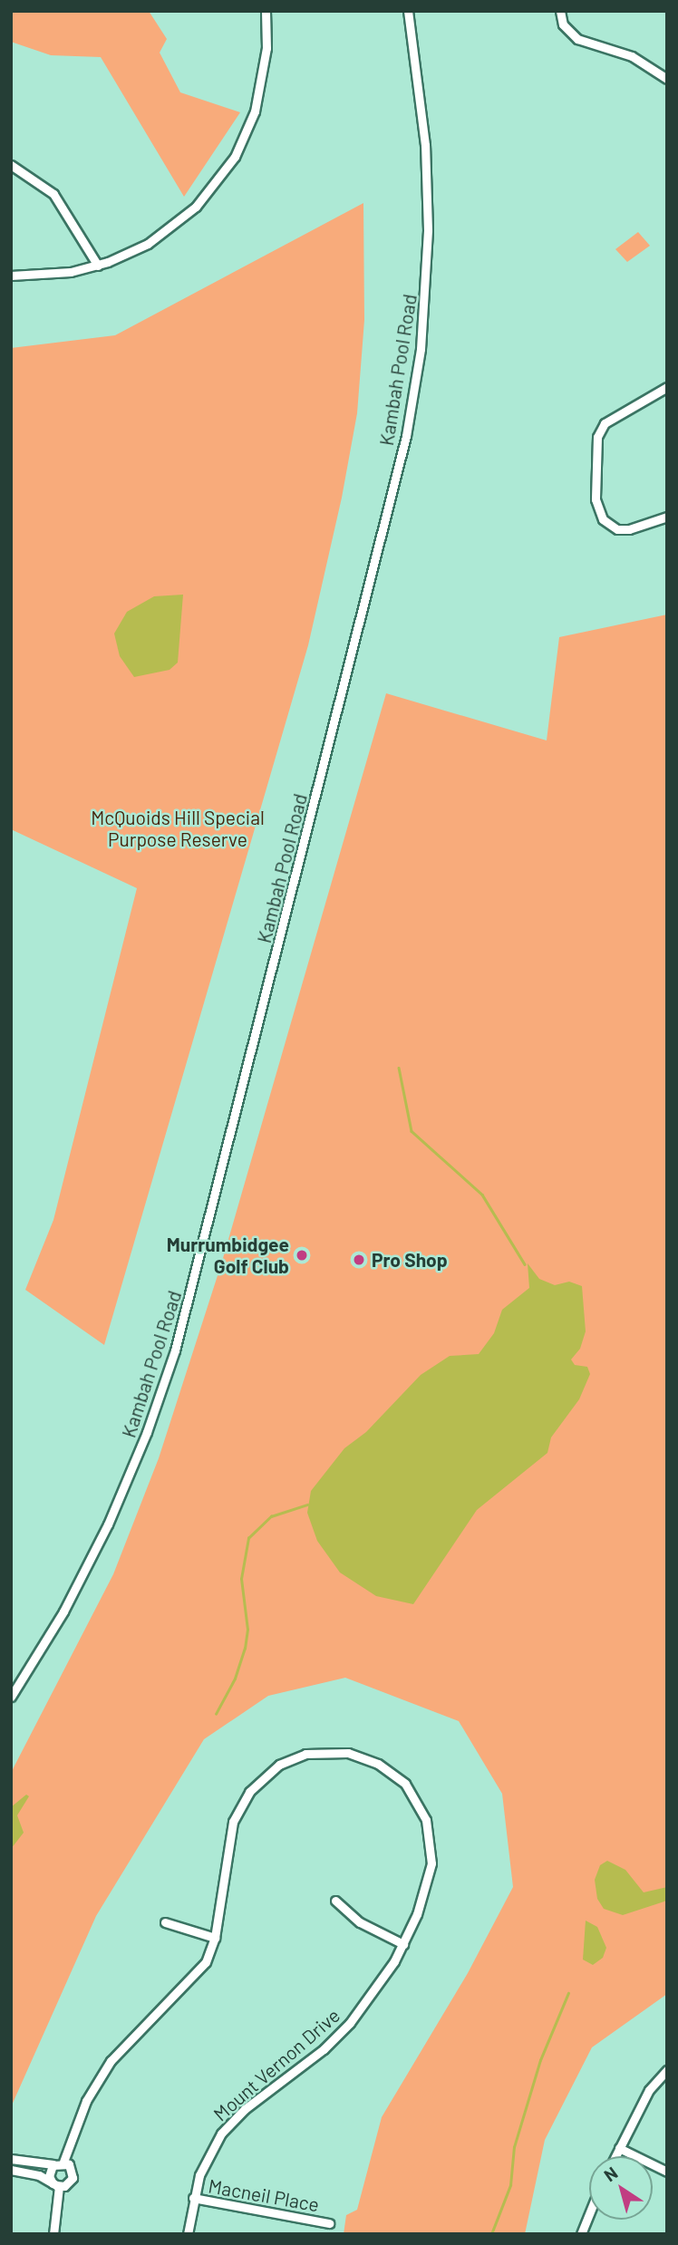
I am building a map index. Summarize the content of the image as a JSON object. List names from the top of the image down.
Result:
{
  "streets": {
    "street": ["Kambah Pool Road", "Mount Vernon Drive", "Macneil Place"]
  },
  "crossings": [
    ["Mount Vernon Drive", "Macneil Place"]
  ],
  "parks": ["McQuoids Hill Special Purpose Reserve"],
  "places": ["Murrumbidgee Golf Club", "Pro Shop"],
  "north": "top left"
}
